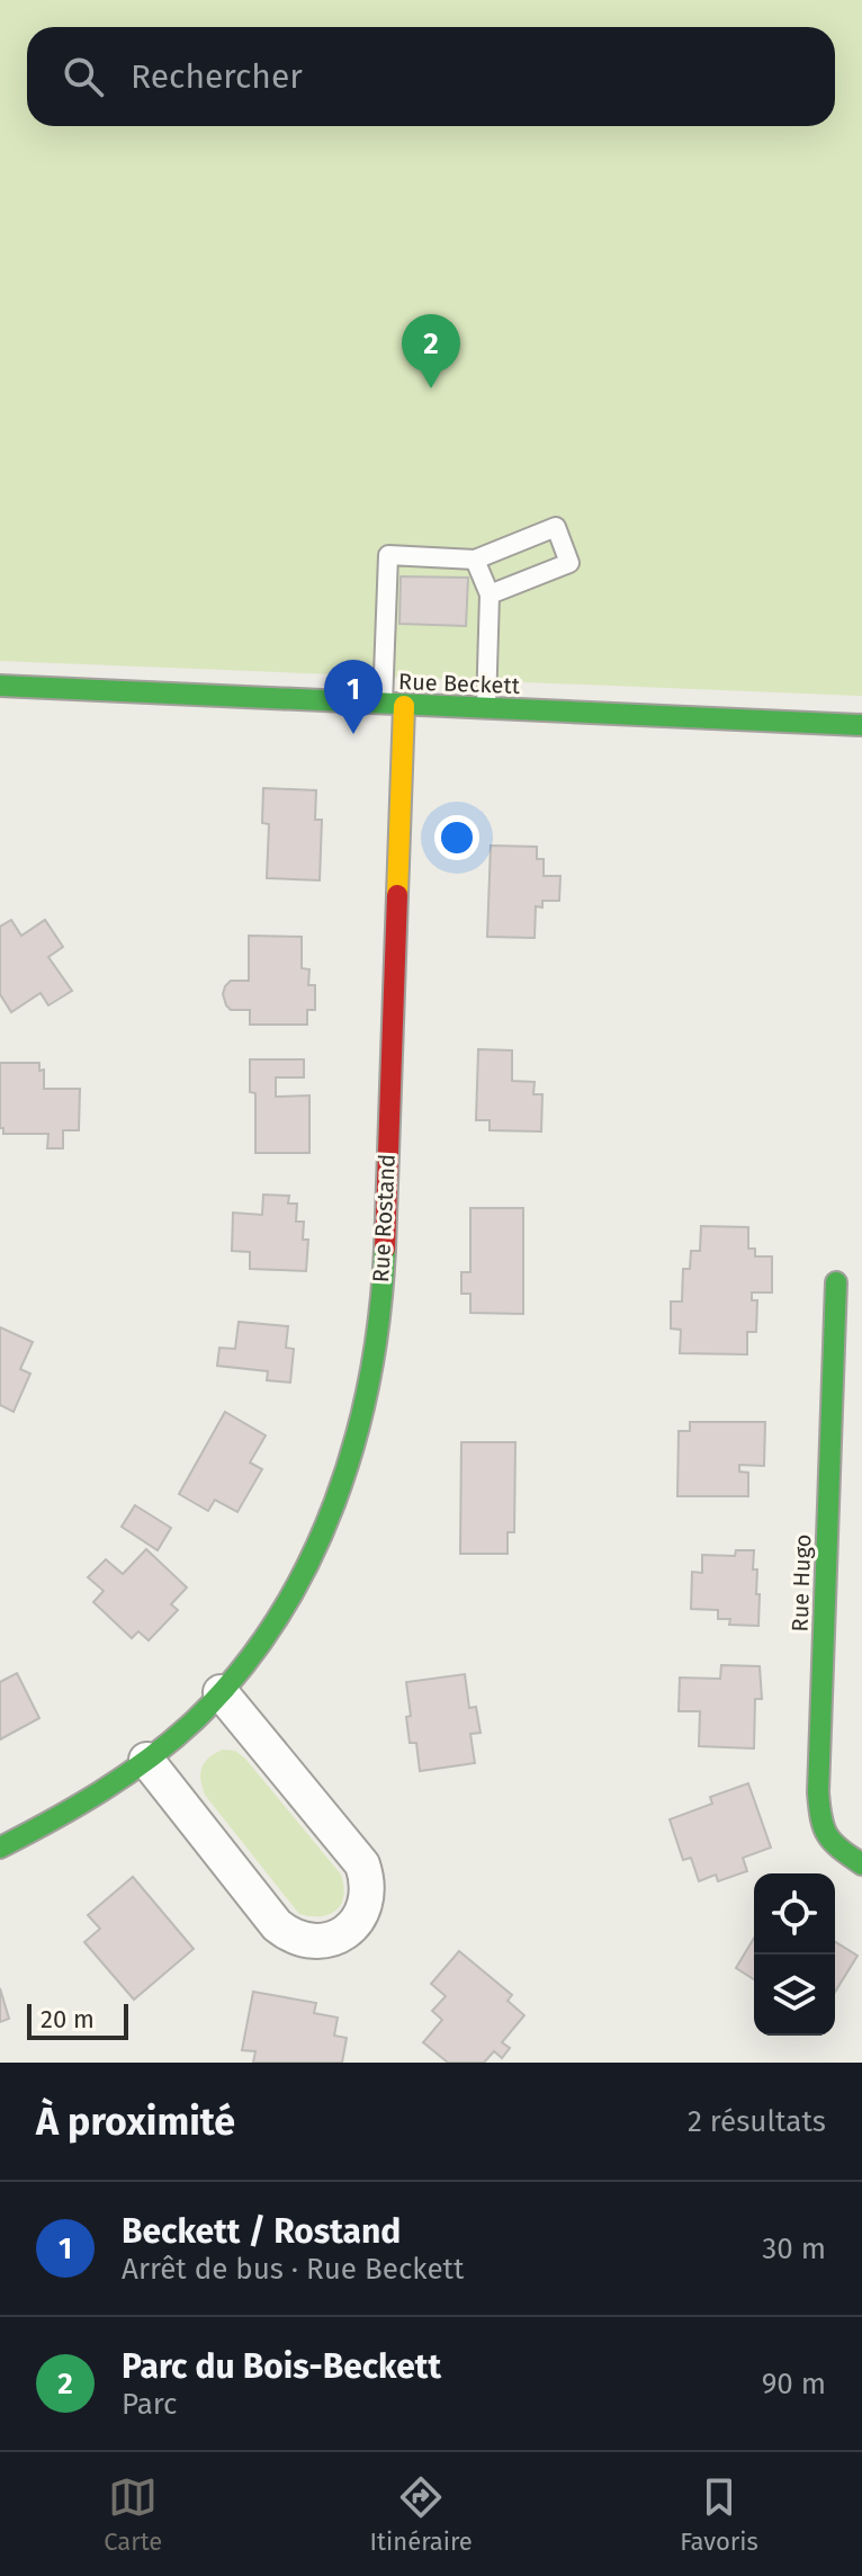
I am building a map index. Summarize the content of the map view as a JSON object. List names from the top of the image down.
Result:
{
  "streets": {
    "street": ["Rue Beckett", "Rue Rostand", "Rue Hugo"]
  },
  "crossings": [
    ["Rue Beckett", "Rue Rostand"]
  ],
  "scale_bar": "20 m",
  "page": {
    "search": "Rechercher",
    "pins": ["2", "1"],
    "scale": "20 m",
    "heading": ["À proximité", "2 résultats"],
    "list": [
      {
        "mark": "1",
        "name": "Beckett / Rostand",
        "note": "Arrêt de bus · Rue Beckett",
        "value": "30 m"
      },
      {
        "mark": "2",
        "name": "Parc du Bois-Beckett",
        "note": "Parc",
        "value": "90 m"
      }
    ],
    "nav": ["Carte", "Itinéraire", "Favoris"]
  }
}
